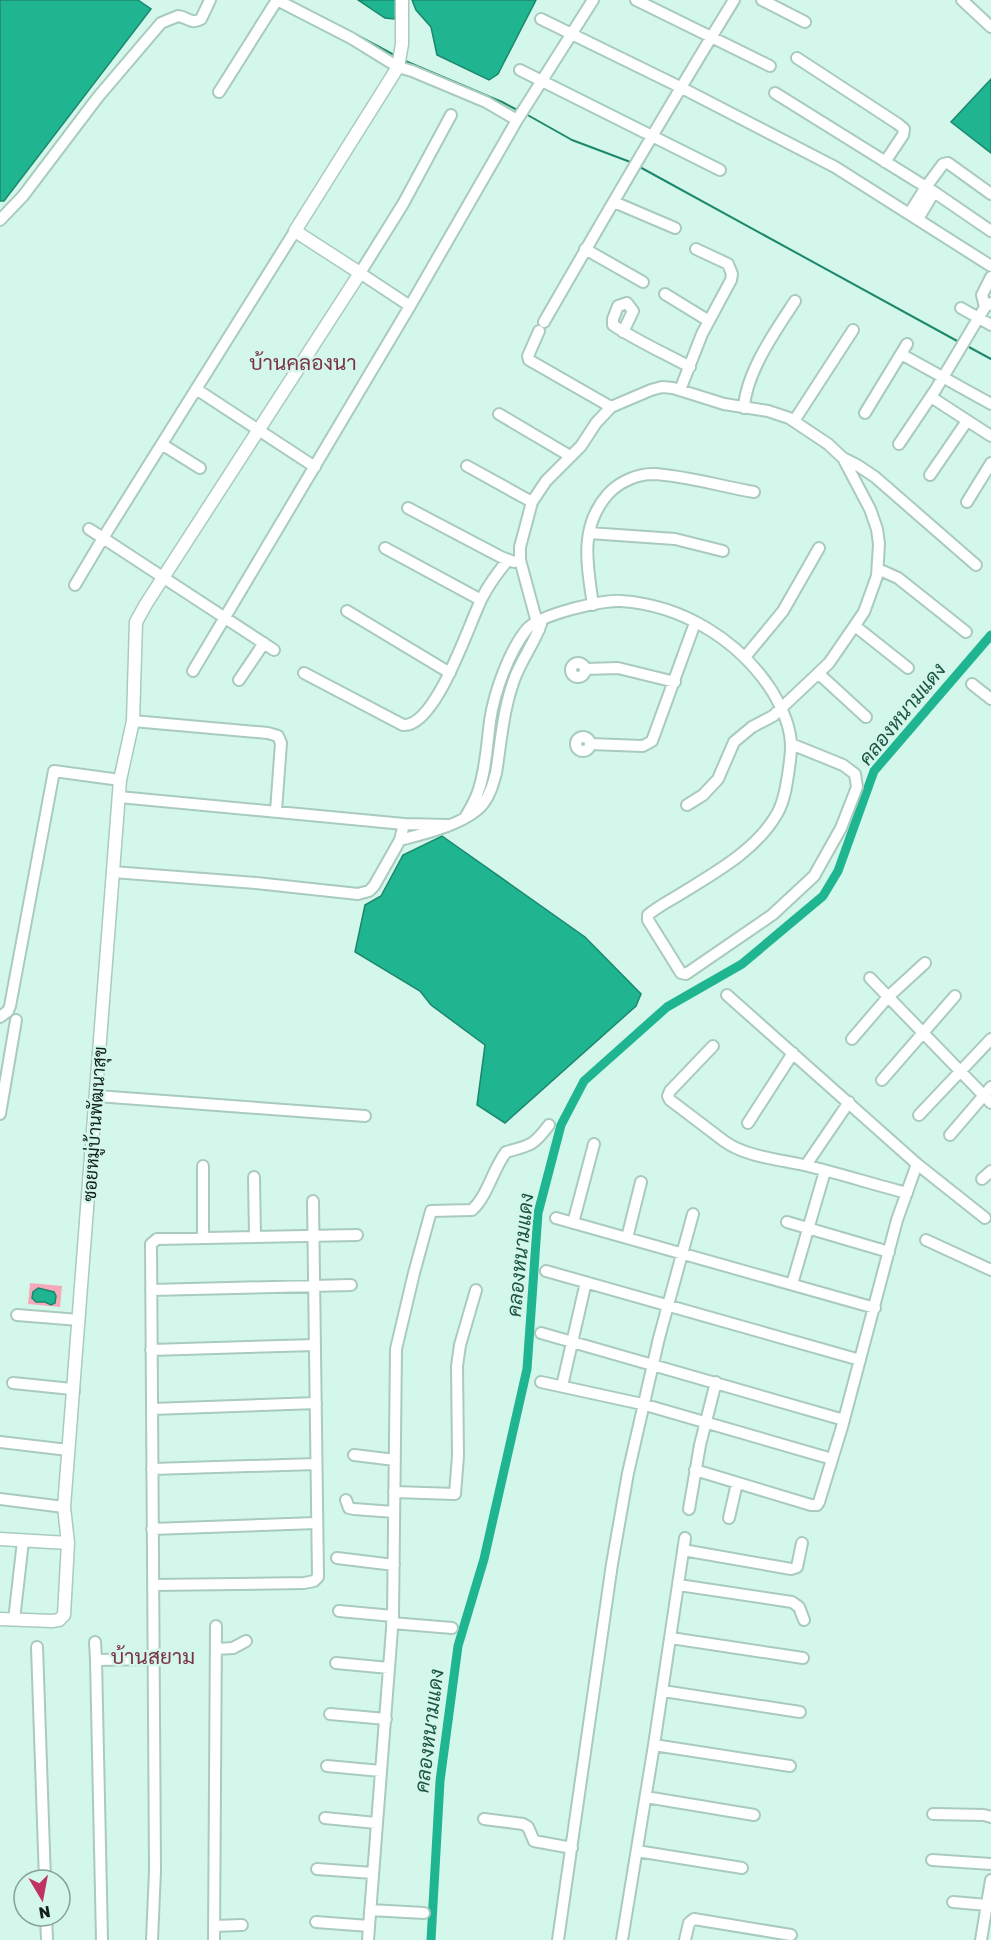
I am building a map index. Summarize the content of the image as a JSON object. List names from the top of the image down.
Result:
{
  "streets": {
    "street": ["ซอยหมู่บ้านพัฒนาสุข"]
  },
  "districts": ["บ้านคลองนา", "บ้านสยาม"],
  "water": ["คลองหนามแดง"],
  "north": "bottom"
}
